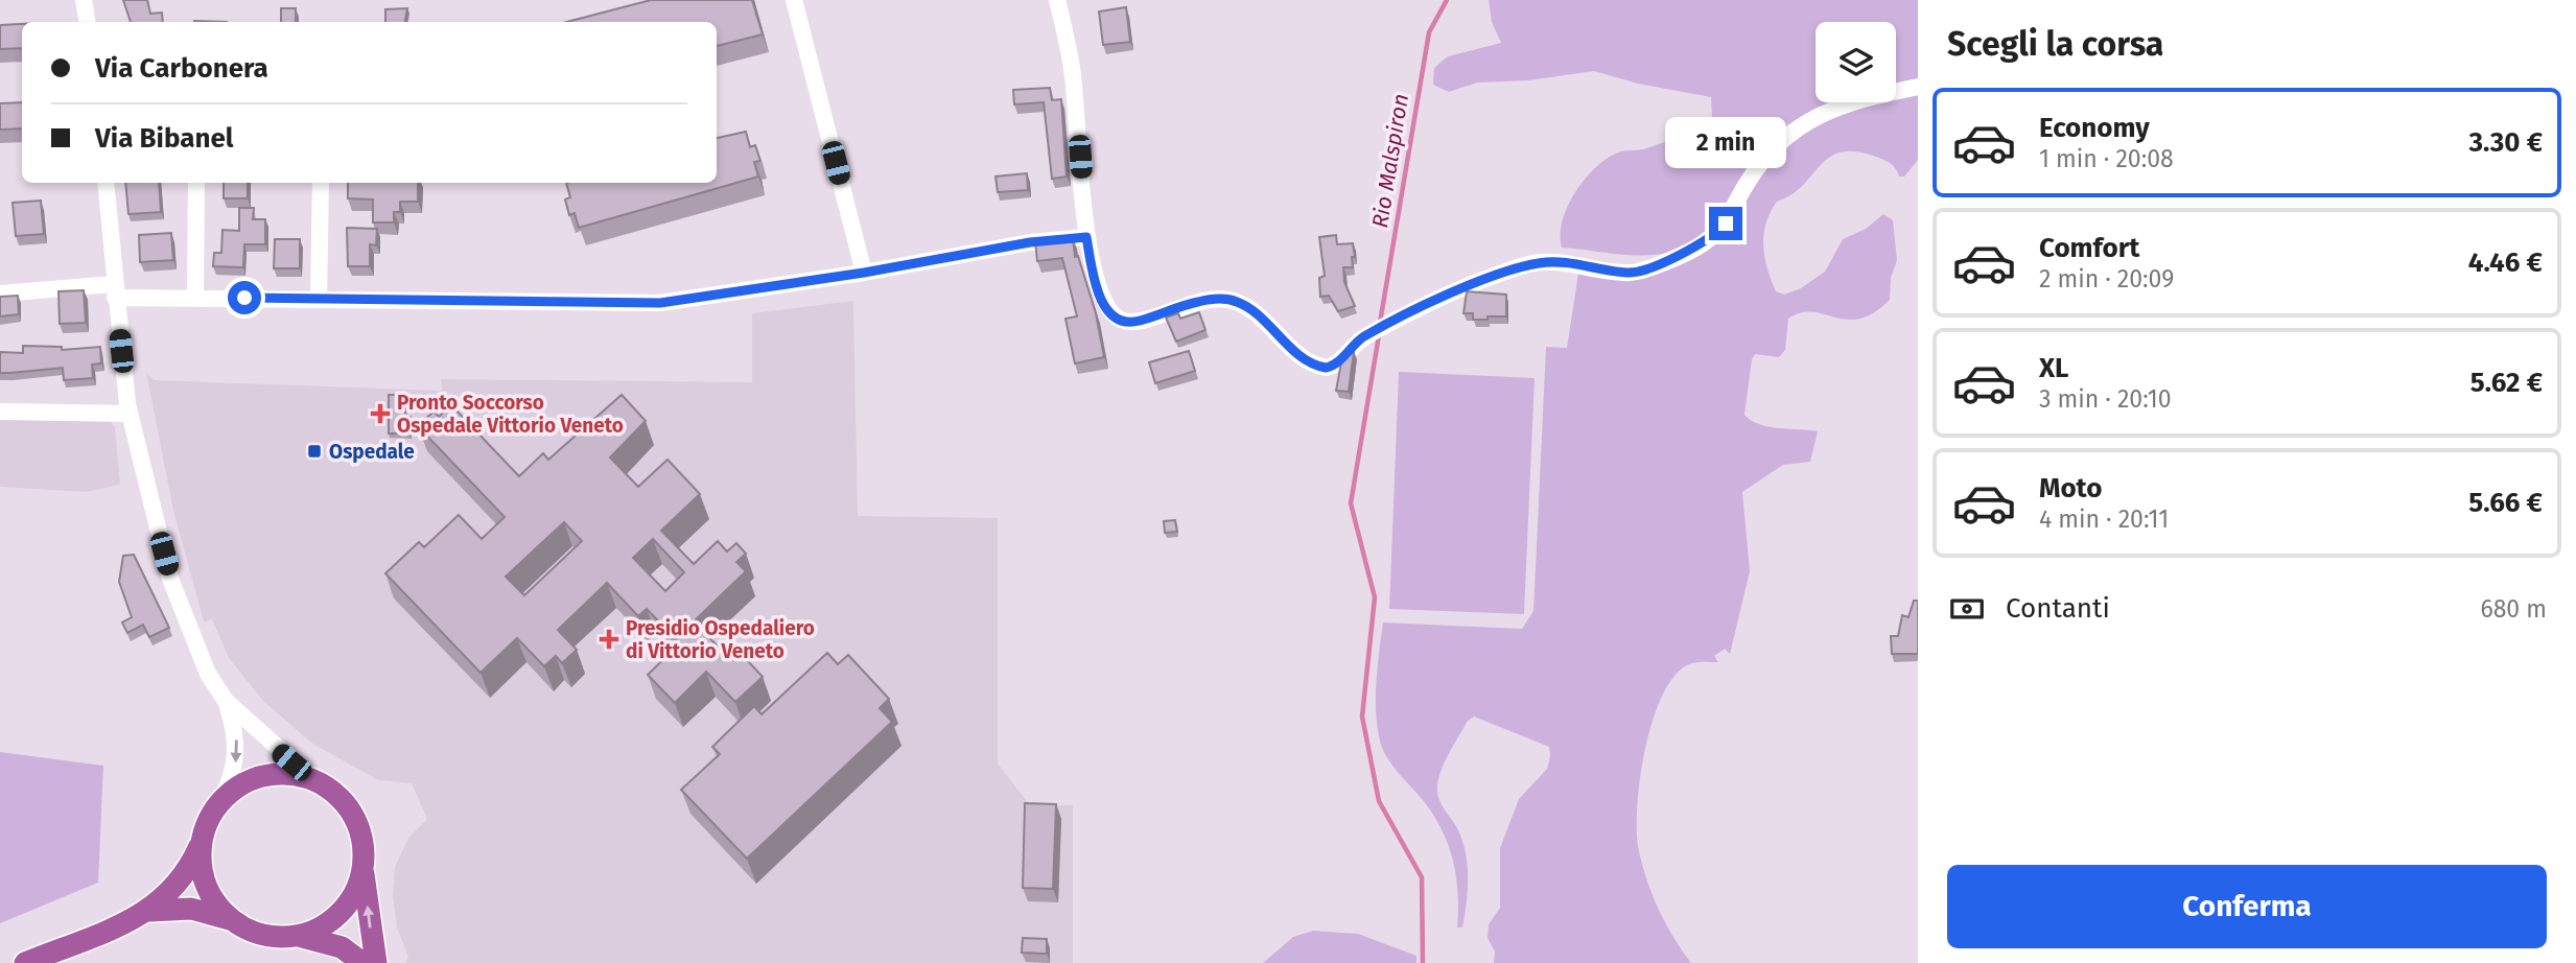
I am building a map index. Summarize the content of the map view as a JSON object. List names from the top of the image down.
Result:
{
  "water": ["Rio Malspiron"],
  "places": {
    "health": ["Pronto Soccorso Ospedale Vittorio Veneto", "Presidio Ospedaliero di Vittorio Veneto"],
    "transit": ["Ospedale"]
  },
  "page": {
    "heading": "Scegli la corsa",
    "banner": ["Via Carbonera", "Via Bibanel"],
    "list": [
      {
        "name": "Economy",
        "note": "1 min · 20:08",
        "value": "3.30 €"
      },
      {
        "name": "Comfort",
        "note": "2 min · 20:09",
        "value": "4.46 €"
      },
      {
        "name": "XL",
        "note": "3 min · 20:10",
        "value": "5.62 €"
      },
      {
        "name": "Moto",
        "note": "4 min · 20:11",
        "value": "5.66 €"
      }
    ],
    "bubble": "2 min",
    "pay": ["Contanti", "680 m"],
    "buttons": "Conferma"
  }
}
